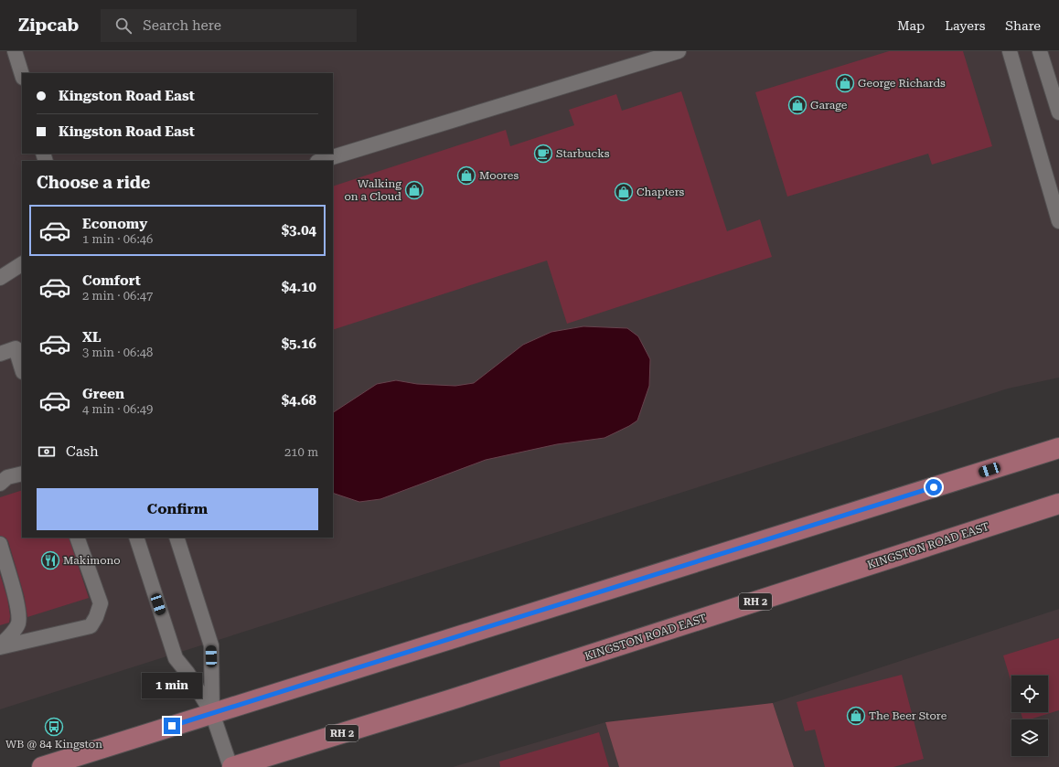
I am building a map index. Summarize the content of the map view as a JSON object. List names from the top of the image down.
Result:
{
  "streets": {
    "main road": ["KINGSTON ROAD EAST", "RH 2"]
  },
  "places": {
    "shop": [
      "George Richards",
      "Garage",
      "Moores",
      "Walking on a Cloud",
      "Chapters",
      "The Beer Store"
    ],
    "cafe": ["Starbucks"],
    "restaurant": ["Makimono"],
    "bus stop": ["WB @ 84 Kingston"]
  },
  "page": {
    "header": "Zipcab",
    "search": "Search here",
    "nav": ["Map", "Layers", "Share"],
    "banner": ["Kingston Road East", "Kingston Road East"],
    "heading": "Choose a ride",
    "list": [
      {
        "name": "Economy",
        "note": "1 min · 06:46",
        "value": "$3.04"
      },
      {
        "name": "Comfort",
        "note": "2 min · 06:47",
        "value": "$4.10"
      },
      {
        "name": "XL",
        "note": "3 min · 06:48",
        "value": "$5.16"
      },
      {
        "name": "Green",
        "note": "4 min · 06:49",
        "value": "$4.68"
      }
    ],
    "pay": ["Cash", "210 m"],
    "buttons": "Confirm",
    "bubble": "1 min"
  }
}
